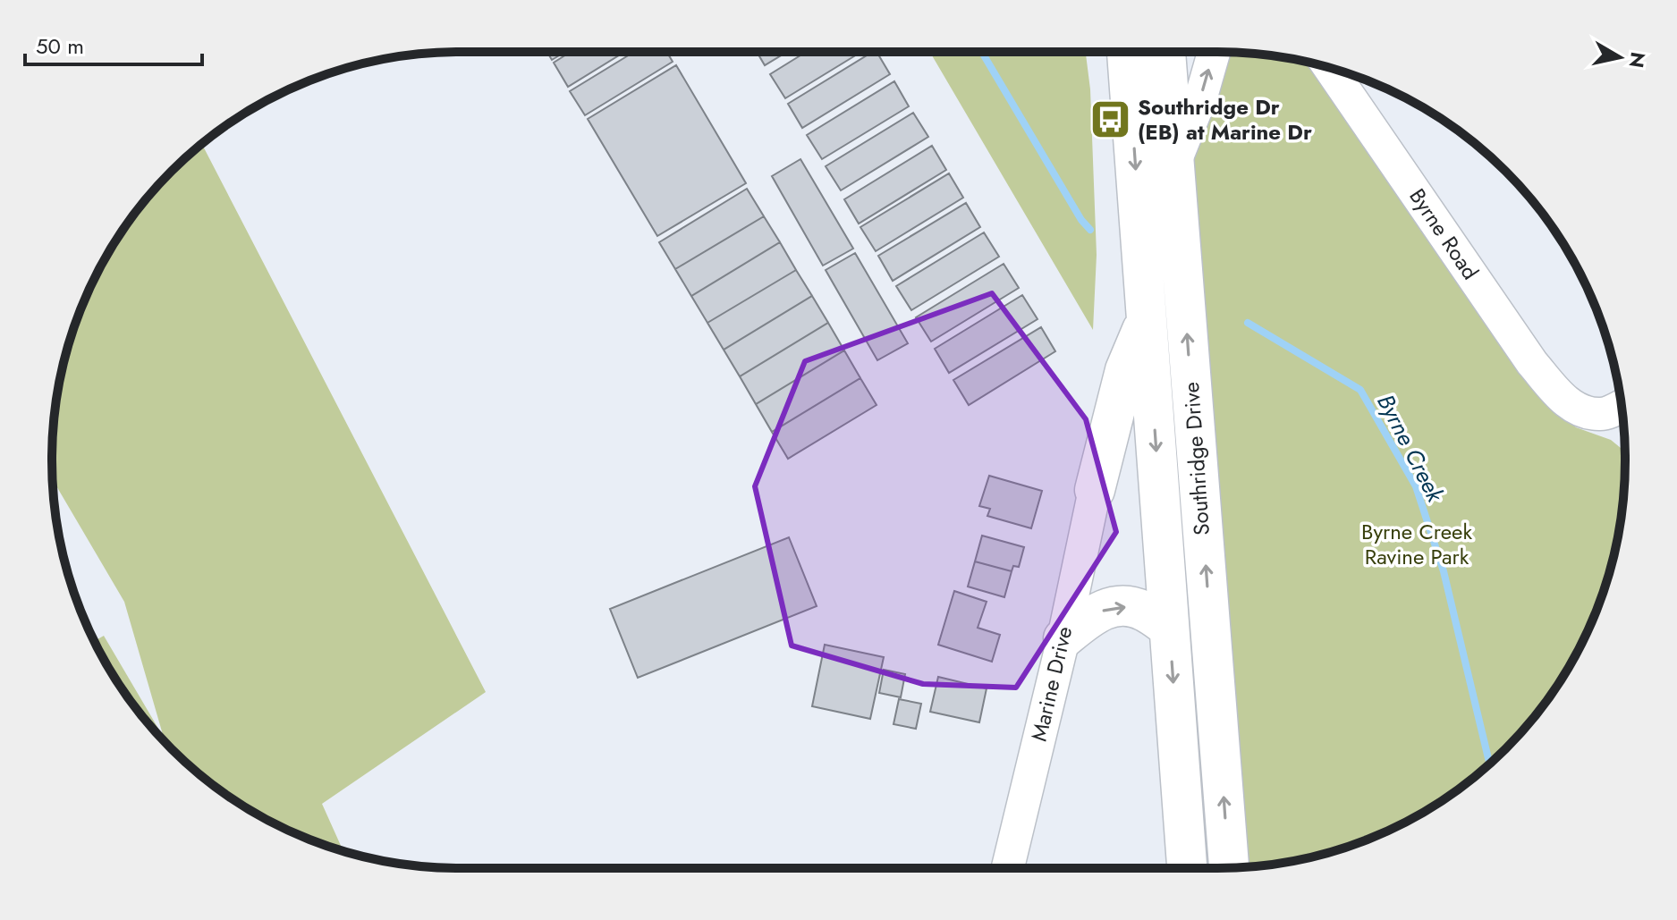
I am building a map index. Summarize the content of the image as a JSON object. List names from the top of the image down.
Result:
{
  "streets": {
    "main road": ["Southridge Drive"],
    "street": ["Byrne Road", "Marine Drive"]
  },
  "water": ["Byrne Creek"],
  "parks": ["Byrne Creek Ravine Park"],
  "places": {
    "bus stop": ["Southridge Dr (EB) at Marine Dr"]
  },
  "scale_bar": "50 m",
  "north": "right"
}
